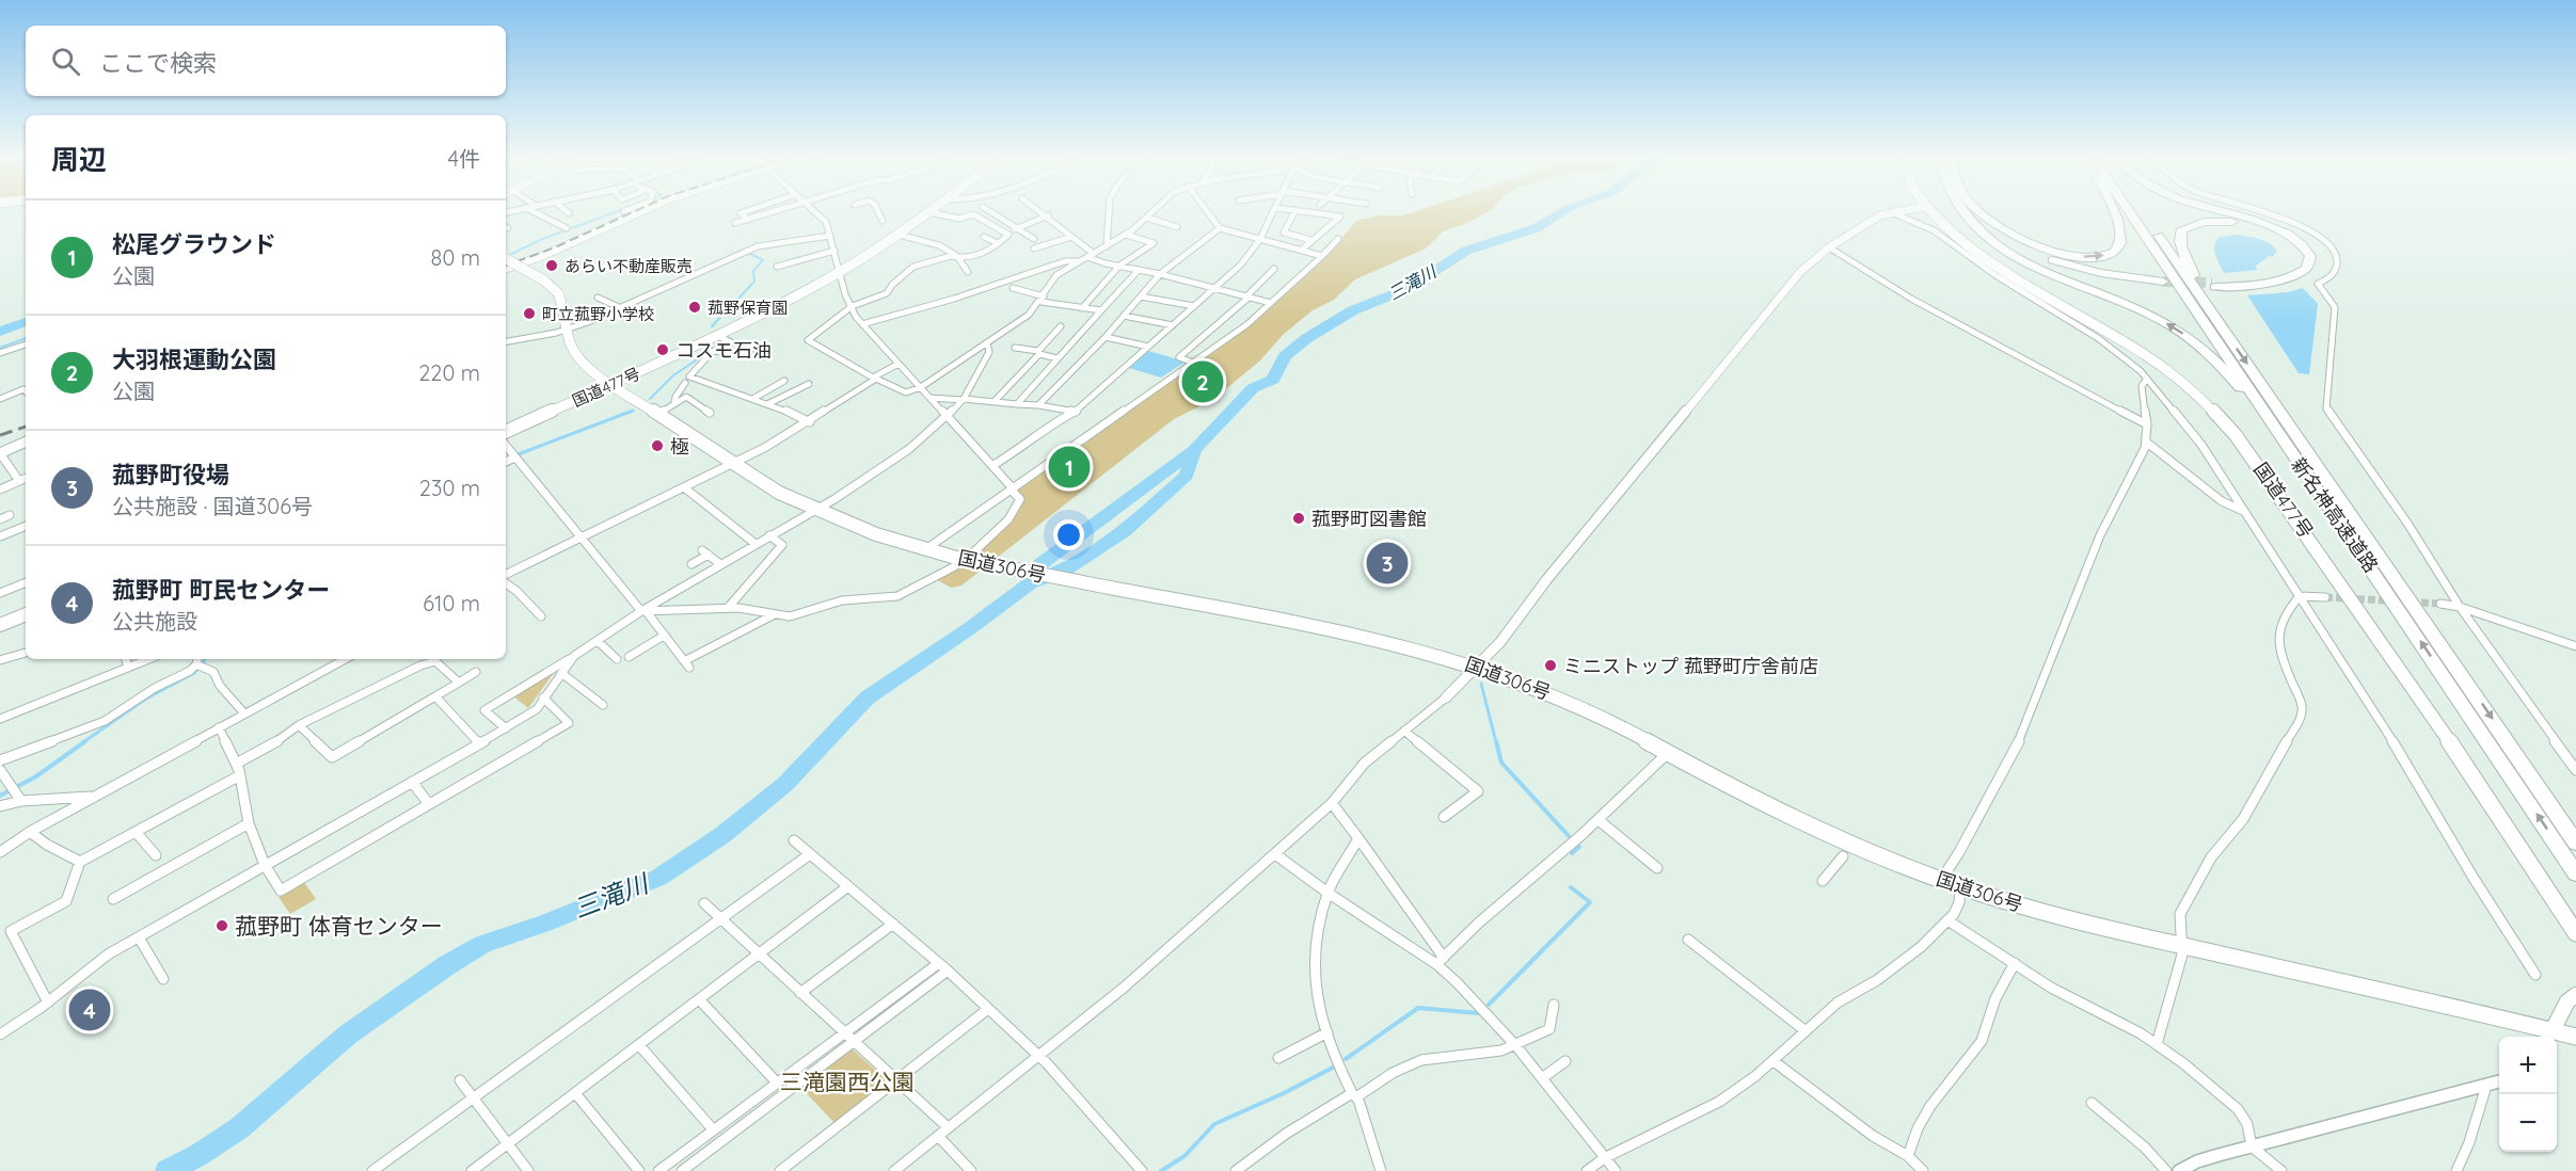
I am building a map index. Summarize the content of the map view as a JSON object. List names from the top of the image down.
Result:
{
  "streets": {
    "highway": ["国道477号", "新名神高速道路", "国道306号"]
  },
  "crossings": [
    ["国道477号", "国道306号"]
  ],
  "water": ["三滝川"],
  "parks": ["三滝園西公園"],
  "places": [
    "あらい不動産販売",
    "菰野保育園",
    "町立菰野小学校",
    "コスモ石油",
    "極",
    "菰野町図書館",
    "ミニストップ 菰野町庁舎前店",
    "菰野町 体育センター"
  ],
  "page": {
    "search": "ここで検索",
    "heading": ["周辺", "4件"],
    "list": [
      {
        "mark": "1",
        "name": "松尾グラウンド",
        "note": "公園",
        "value": "80 m"
      },
      {
        "mark": "2",
        "name": "大羽根運動公園",
        "note": "公園",
        "value": "220 m"
      },
      {
        "mark": "3",
        "name": "菰野町役場",
        "note": "公共施設 · 国道306号",
        "value": "230 m"
      },
      {
        "mark": "4",
        "name": "菰野町 町民センター",
        "note": "公共施設",
        "value": "610 m"
      }
    ],
    "pins": [
      "2",
      "1",
      "3",
      "4"
    ],
    "map_buttons": ["+", "−"]
  }
}
